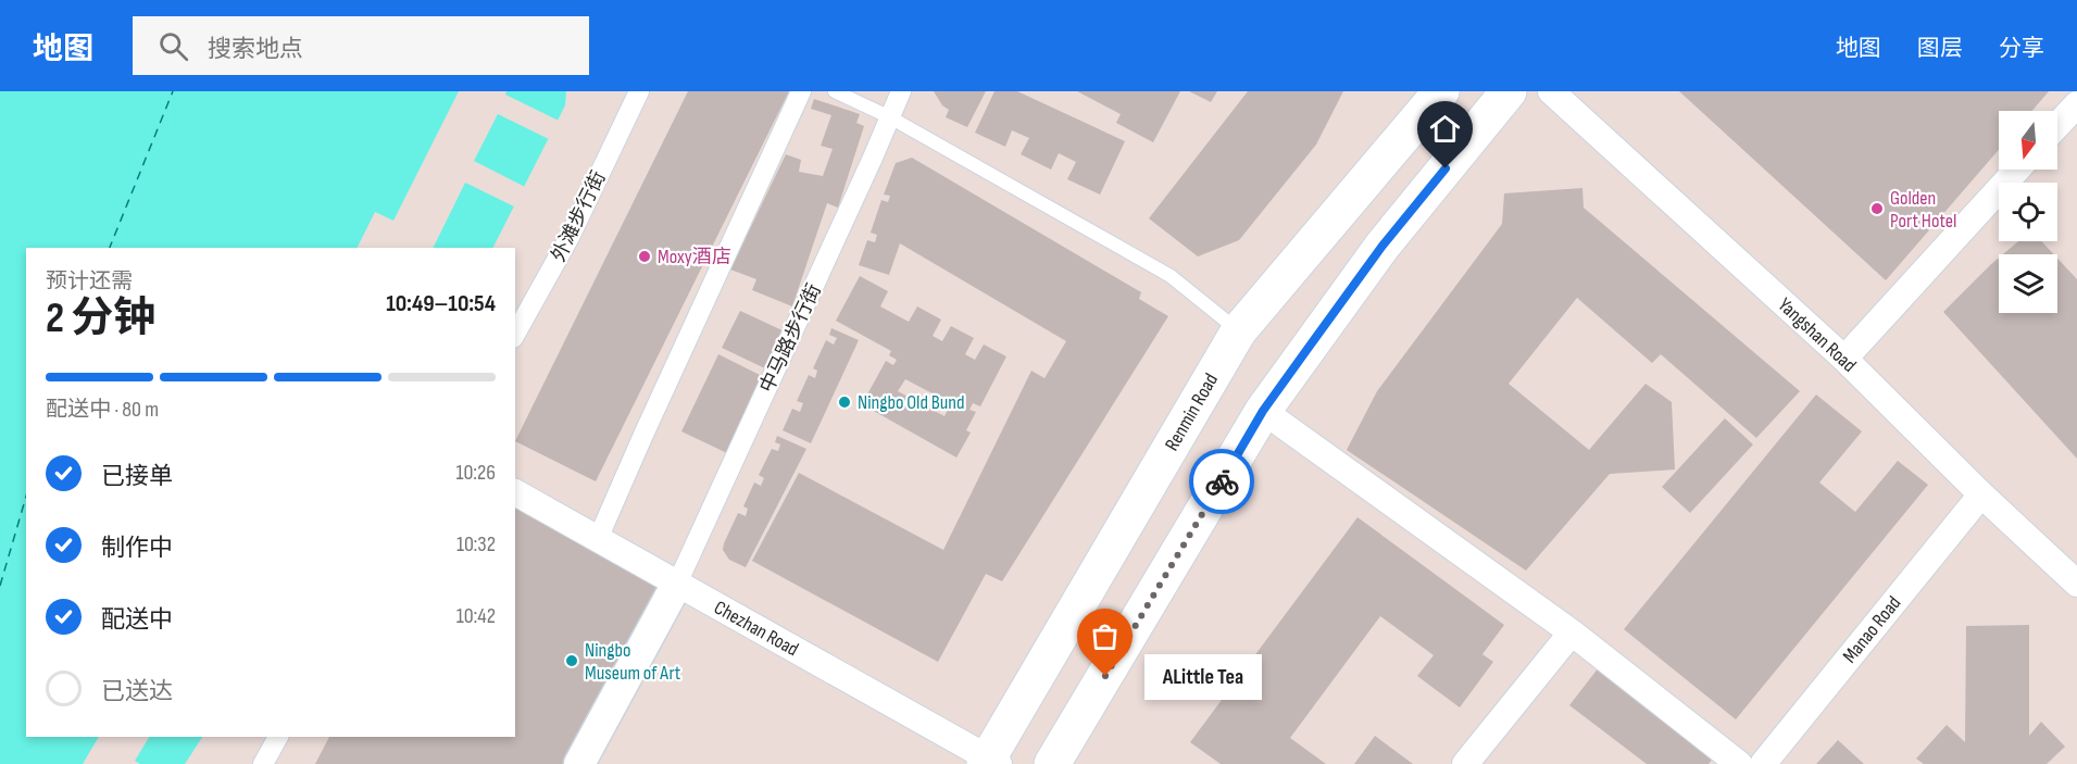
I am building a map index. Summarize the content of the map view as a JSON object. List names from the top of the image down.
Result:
{
  "streets": {
    "main road": ["Renmin Road"],
    "street": [
      "外滩步行街",
      "Yangshan Road",
      "中马路步行街",
      "Chezhan Road",
      "Manao Road"
    ]
  },
  "crossings": [
    ["Yangshan Road", "Manao Road"],
    ["中马路步行街", "Chezhan Road"],
    ["Renmin Road", "Chezhan Road"]
  ],
  "places": [
    "Golden Port Hotel",
    "Moxy酒店",
    "Ningbo Old Bund",
    "Ningbo Museum of Art",
    "ALittle Tea"
  ],
  "north": "bottom",
  "page": {
    "header": "地图",
    "search": "搜索地点",
    "nav": ["地图", "图层", "分享"],
    "heading": ["2 分钟", "预计还需", "10:49–10:54"],
    "bar": "配送中 · 80 m",
    "list": [
      ["已接单", "10:26"],
      ["制作中", "10:32"],
      ["配送中", "10:42"],
      "已送达"
    ],
    "bubble": "ALittle Tea"
  }
}
